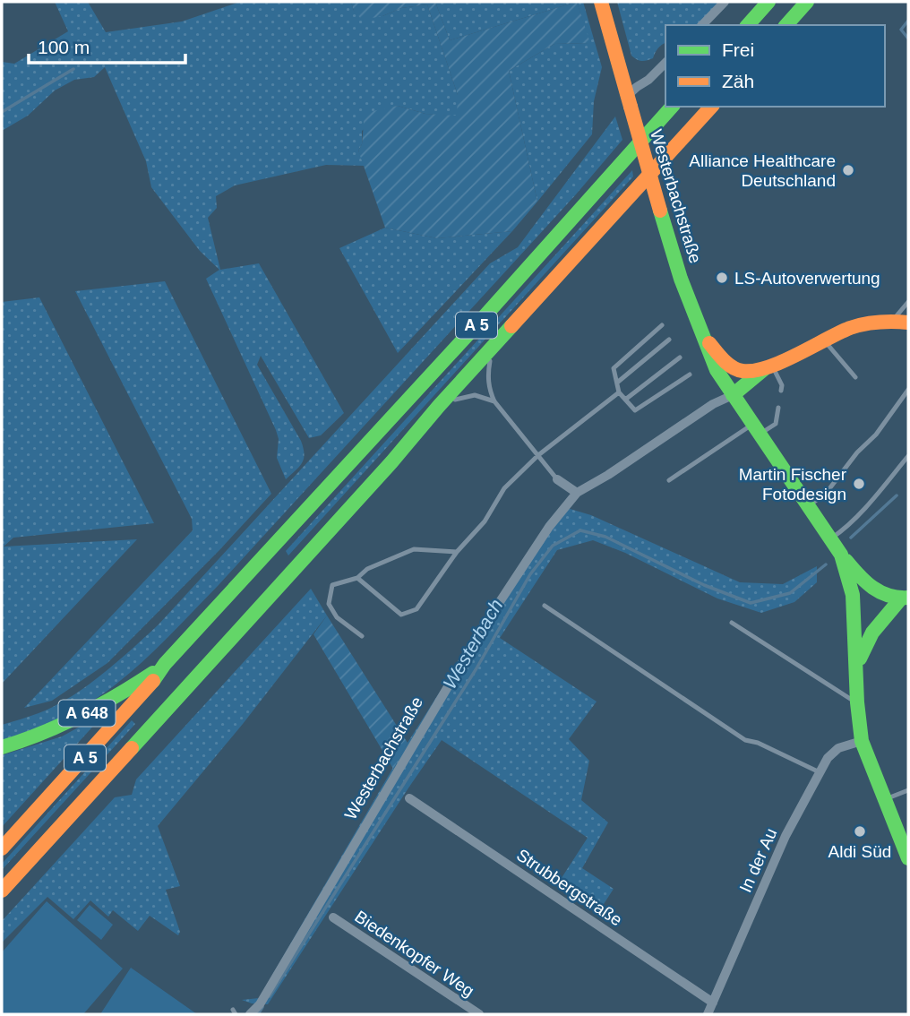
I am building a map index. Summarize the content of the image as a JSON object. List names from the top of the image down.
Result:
{
  "streets": {
    "main road": ["Westerbachstraße", "A 5", "A 648"],
    "street": ["In der Au", "Strubbergstraße", "Biedenkopfer Weg"]
  },
  "crossings": [
    ["Westerbachstraße", "In der Au"],
    ["A 5", "A 648"],
    ["In der Au", "Strubbergstraße"]
  ],
  "water": ["Westerbach"],
  "places": [
    "Alliance Healthcare Deutschland",
    "LS-Autoverwertung",
    "Martin Fischer Fotodesign",
    "Aldi Süd"
  ],
  "legend": ["Frei", "Zäh"],
  "scale_bar": "100 m"
}
